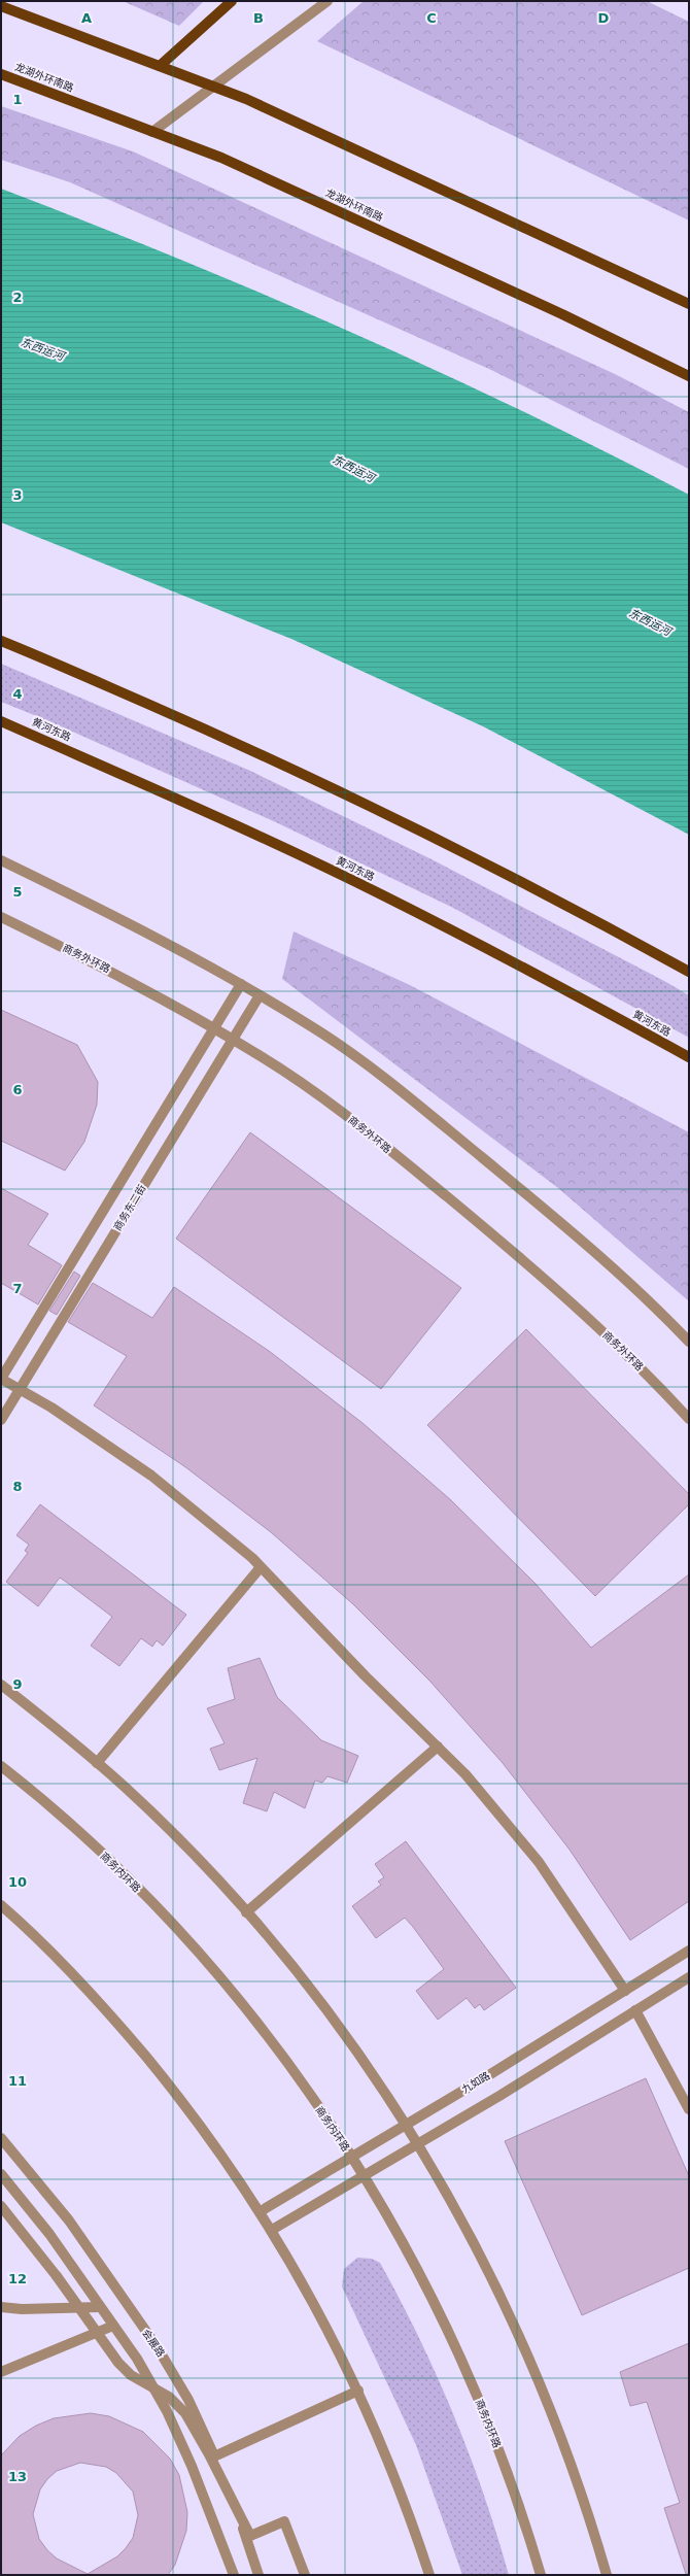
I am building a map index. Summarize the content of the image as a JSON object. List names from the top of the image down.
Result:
{
  "streets": {
    "main road": ["龙湖外环南路", "黄河东路"],
    "street": [
      "商务外环路",
      "商务东二街",
      "商务内环路",
      "九如路",
      "会展路"
    ]
  },
  "crossings": [
    ["商务外环路", "商务东二街"],
    ["商务内环路", "九如路"]
  ],
  "water": ["东西运河"],
  "grid": {
    "columns": [
      "A",
      "B",
      "C",
      "D"
    ],
    "rows": [
      "1",
      "2",
      "3",
      "4",
      "5",
      "6",
      "7",
      "8",
      "9",
      "10",
      "11",
      "12",
      "13"
    ]
  }
}
